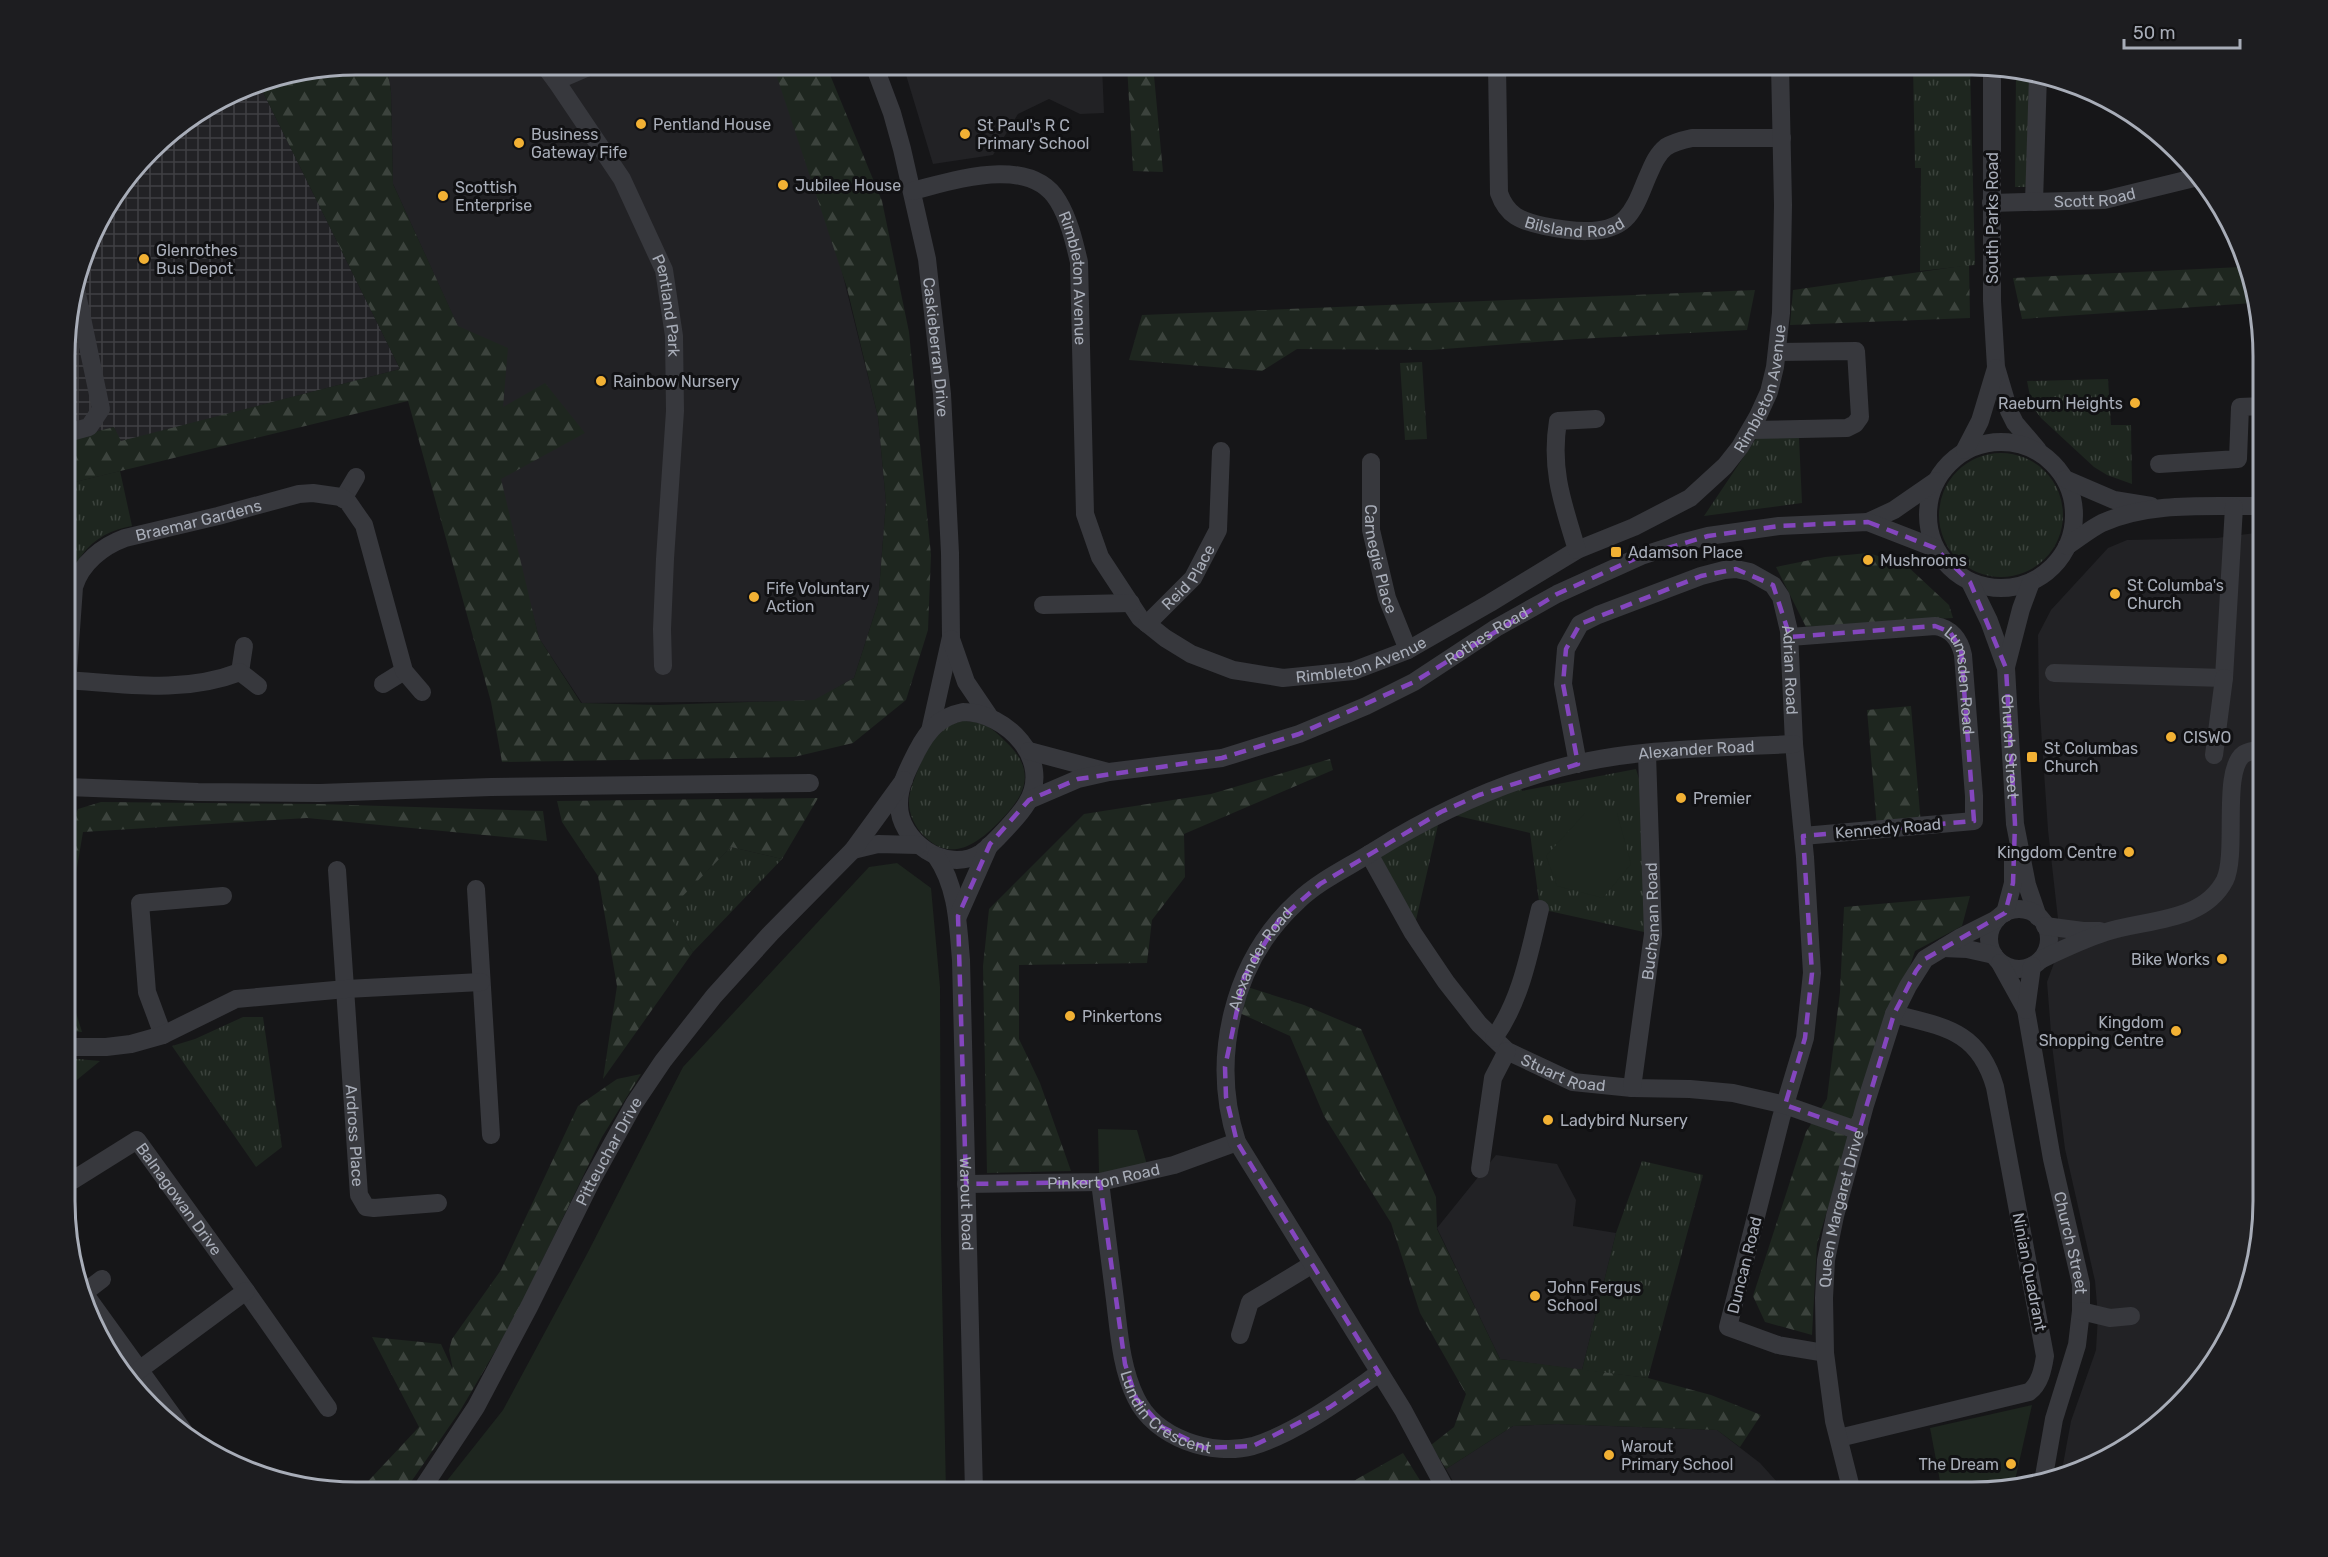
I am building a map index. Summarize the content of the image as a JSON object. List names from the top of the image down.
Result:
{
  "streets": {
    "street": [
      "Scott Road",
      "Bilsland Road",
      "South Parks Road",
      "Rimbleton Avenue",
      "Pentland Park",
      "Caskieberran Drive",
      "Braemar Gardens",
      "Carnegie Place",
      "Reid Place",
      "Rothes Road",
      "Adrian Road",
      "Lumsden Road",
      "Church Street",
      "Alexander Road",
      "Kennedy Road",
      "Buchanan Road",
      "Stuart Road",
      "Ardross Place",
      "Pitteuchar Drive",
      "Pinkerton Road",
      "Balnagowan Drive",
      "Warout Road",
      "Queen Margaret Drive",
      "Duncan Road",
      "Ninian Quadrant",
      "Lundin Crescent"
    ]
  },
  "crossings": [
    ["Scott Road", "South Parks Road"],
    ["Bilsland Road", "Rimbleton Avenue"],
    ["South Parks Road", "Rothes Road"],
    ["South Parks Road", "Church Street"],
    ["Rimbleton Avenue", "Caskieberran Drive"],
    ["Rimbleton Avenue", "Carnegie Place"],
    ["Rimbleton Avenue", "Reid Place"],
    ["Caskieberran Drive", "Rothes Road"],
    ["Caskieberran Drive", "Pitteuchar Drive"],
    ["Caskieberran Drive", "Warout Road"],
    ["Rothes Road", "Church Street"],
    ["Rothes Road", "Pitteuchar Drive"],
    ["Rothes Road", "Warout Road"],
    ["Adrian Road", "Lumsden Road"],
    ["Adrian Road", "Alexander Road"],
    ["Adrian Road", "Kennedy Road"],
    ["Adrian Road", "Stuart Road"],
    ["Adrian Road", "Duncan Road"],
    ["Lumsden Road", "Kennedy Road"],
    ["Church Street", "Queen Margaret Drive"],
    ["Alexander Road", "Buchanan Road"],
    ["Alexander Road", "Stuart Road"],
    ["Alexander Road", "Pinkerton Road"],
    ["Alexander Road", "Lundin Crescent"],
    ["Buchanan Road", "Stuart Road"],
    ["Stuart Road", "Queen Margaret Drive"],
    ["Stuart Road", "Duncan Road"],
    ["Pitteuchar Drive", "Warout Road"],
    ["Pinkerton Road", "Warout Road"],
    ["Pinkerton Road", "Lundin Crescent"],
    ["Queen Margaret Drive", "Duncan Road"],
    ["Queen Margaret Drive", "Ninian Quadrant"]
  ],
  "places": {
    "other": [
      "Pentland House",
      "St Paul's R C Primary School",
      "Business Gateway Fife",
      "Jubilee House",
      "Scottish Enterprise",
      "Glenrothes Bus Depot",
      "Rainbow Nursery",
      "Raeburn Heights",
      "Mushrooms",
      "St Columba's Church",
      "Fife Voluntary Action",
      "CISWO",
      "Premier",
      "Kingdom Centre",
      "Bike Works",
      "Pinkertons",
      "Kingdom Shopping Centre",
      "Ladybird Nursery",
      "John Fergus School",
      "Warout Primary School",
      "The Dream"
    ],
    "transit": ["Adamson Place", "St Columbas Church"]
  },
  "scale_bar": "50 m"
}
